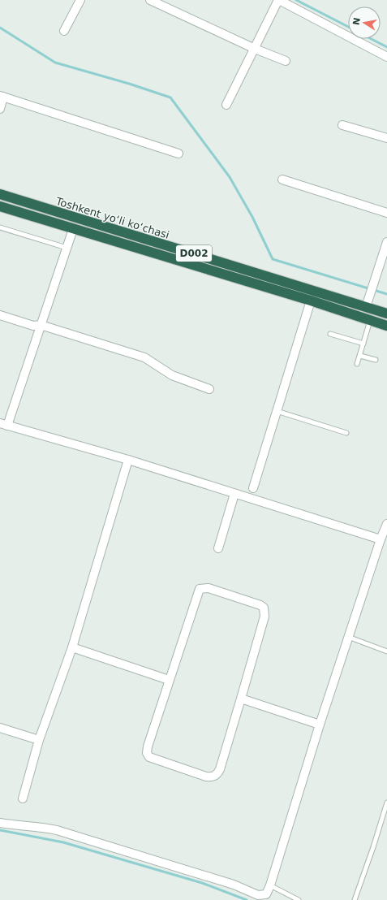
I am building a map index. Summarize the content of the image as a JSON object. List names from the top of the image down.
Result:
{
  "streets": {
    "highway": ["Toshkent yo‘li ko‘chasi", "D002"]
  },
  "north": "left"
}
